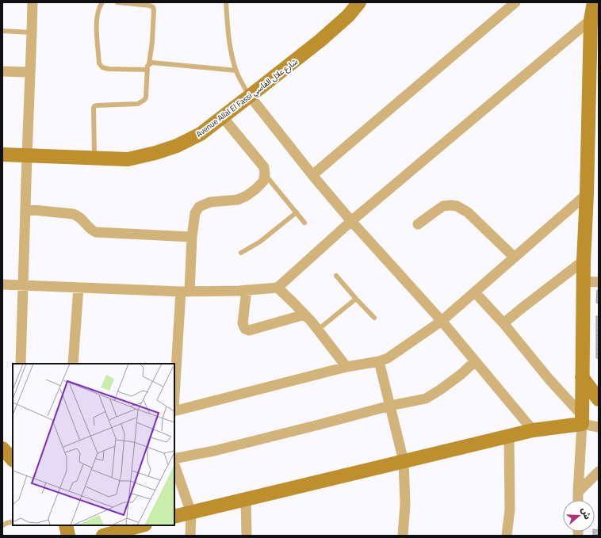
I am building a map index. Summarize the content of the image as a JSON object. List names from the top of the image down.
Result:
{
  "streets": {
    "street": ["Avenue Allal El Fassi شارع علال الفاسي"]
  },
  "north": "right"
}
